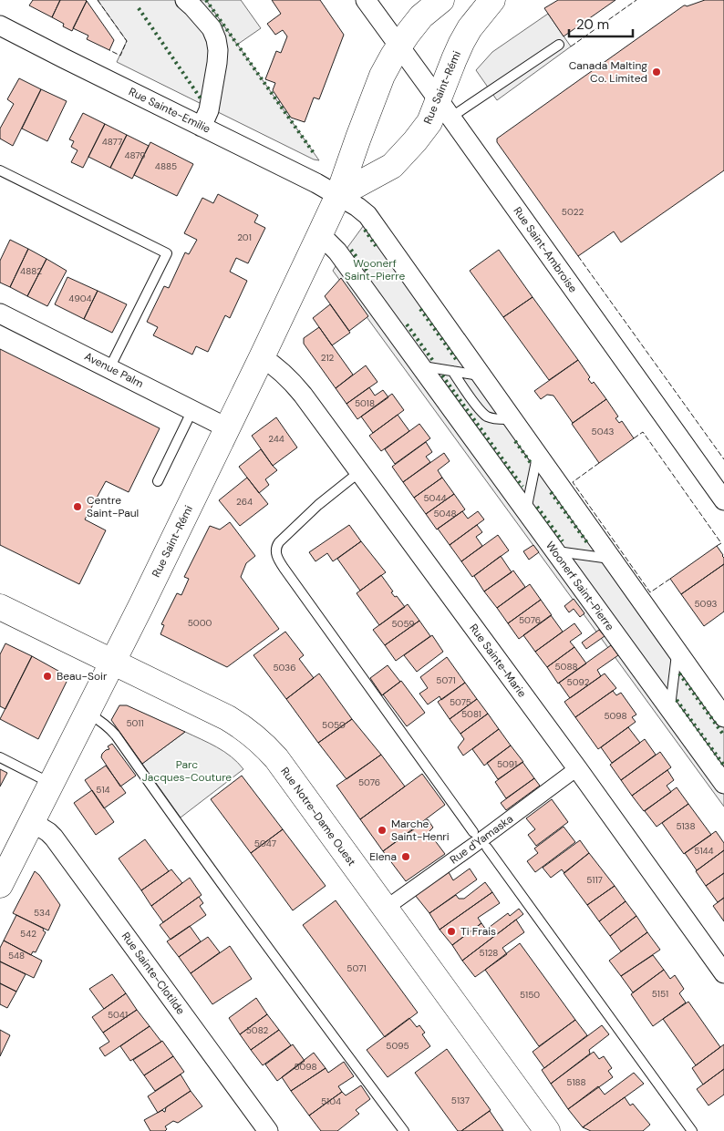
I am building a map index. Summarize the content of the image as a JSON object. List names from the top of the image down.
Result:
{
  "streets": {
    "main road": ["Rue Saint-Rémi", "Rue Notre-Dame Ouest"],
    "street": [
      "Rue Sainte-Emilie",
      "Rue Saint-Ambroise",
      "Avenue Palm",
      "Woonerf Saint-Pierre",
      "Rue Sainte-Marie",
      "Rue d'Yamaska",
      "Rue Sainte-Clotilde"
    ]
  },
  "crossings": [
    ["Rue Saint-Rémi", "Rue Sainte-Emilie"],
    ["Rue Saint-Rémi", "Rue Saint-Ambroise"],
    ["Rue Saint-Rémi", "Avenue Palm"],
    ["Rue Saint-Rémi", "Woonerf Saint-Pierre"],
    ["Rue Saint-Rémi", "Rue Sainte-Marie"],
    ["Rue Saint-Rémi", "Rue Notre-Dame Ouest"],
    ["Rue Saint-Rémi", "Rue Sainte-Clotilde"],
    ["Rue Sainte-Marie", "Rue d'Yamaska"],
    ["Rue Notre-Dame Ouest", "Rue d'Yamaska"]
  ],
  "parks": ["Woonerf Saint-Pierre", "Parc Jacques-Couture"],
  "places": [
    "Canada Malting Co. Limited",
    "Centre Saint-Paul",
    "Beau-Soir",
    "Marche Saint-Henri",
    "Elena",
    "Ti Frais"
  ],
  "house_numbers": [
    "4877",
    "4879",
    "4885",
    "5022",
    "201",
    "4882",
    "4904",
    "212",
    "5018",
    "5043",
    "244",
    "5044",
    "264",
    "5048",
    "5093",
    "5076",
    "5000",
    "5059",
    "5088",
    "5036",
    "5071",
    "5092",
    "5075",
    "5081",
    "5098",
    "5011",
    "5050",
    "5091",
    "5076",
    "514",
    "5138",
    "5047",
    "5144",
    "5117",
    "534",
    "542",
    "5128",
    "548",
    "5071",
    "5151",
    "5150",
    "5041",
    "5082",
    "5095",
    "5098",
    "5188",
    "5137",
    "5104"
  ],
  "scale_bar": "20 m"
}
